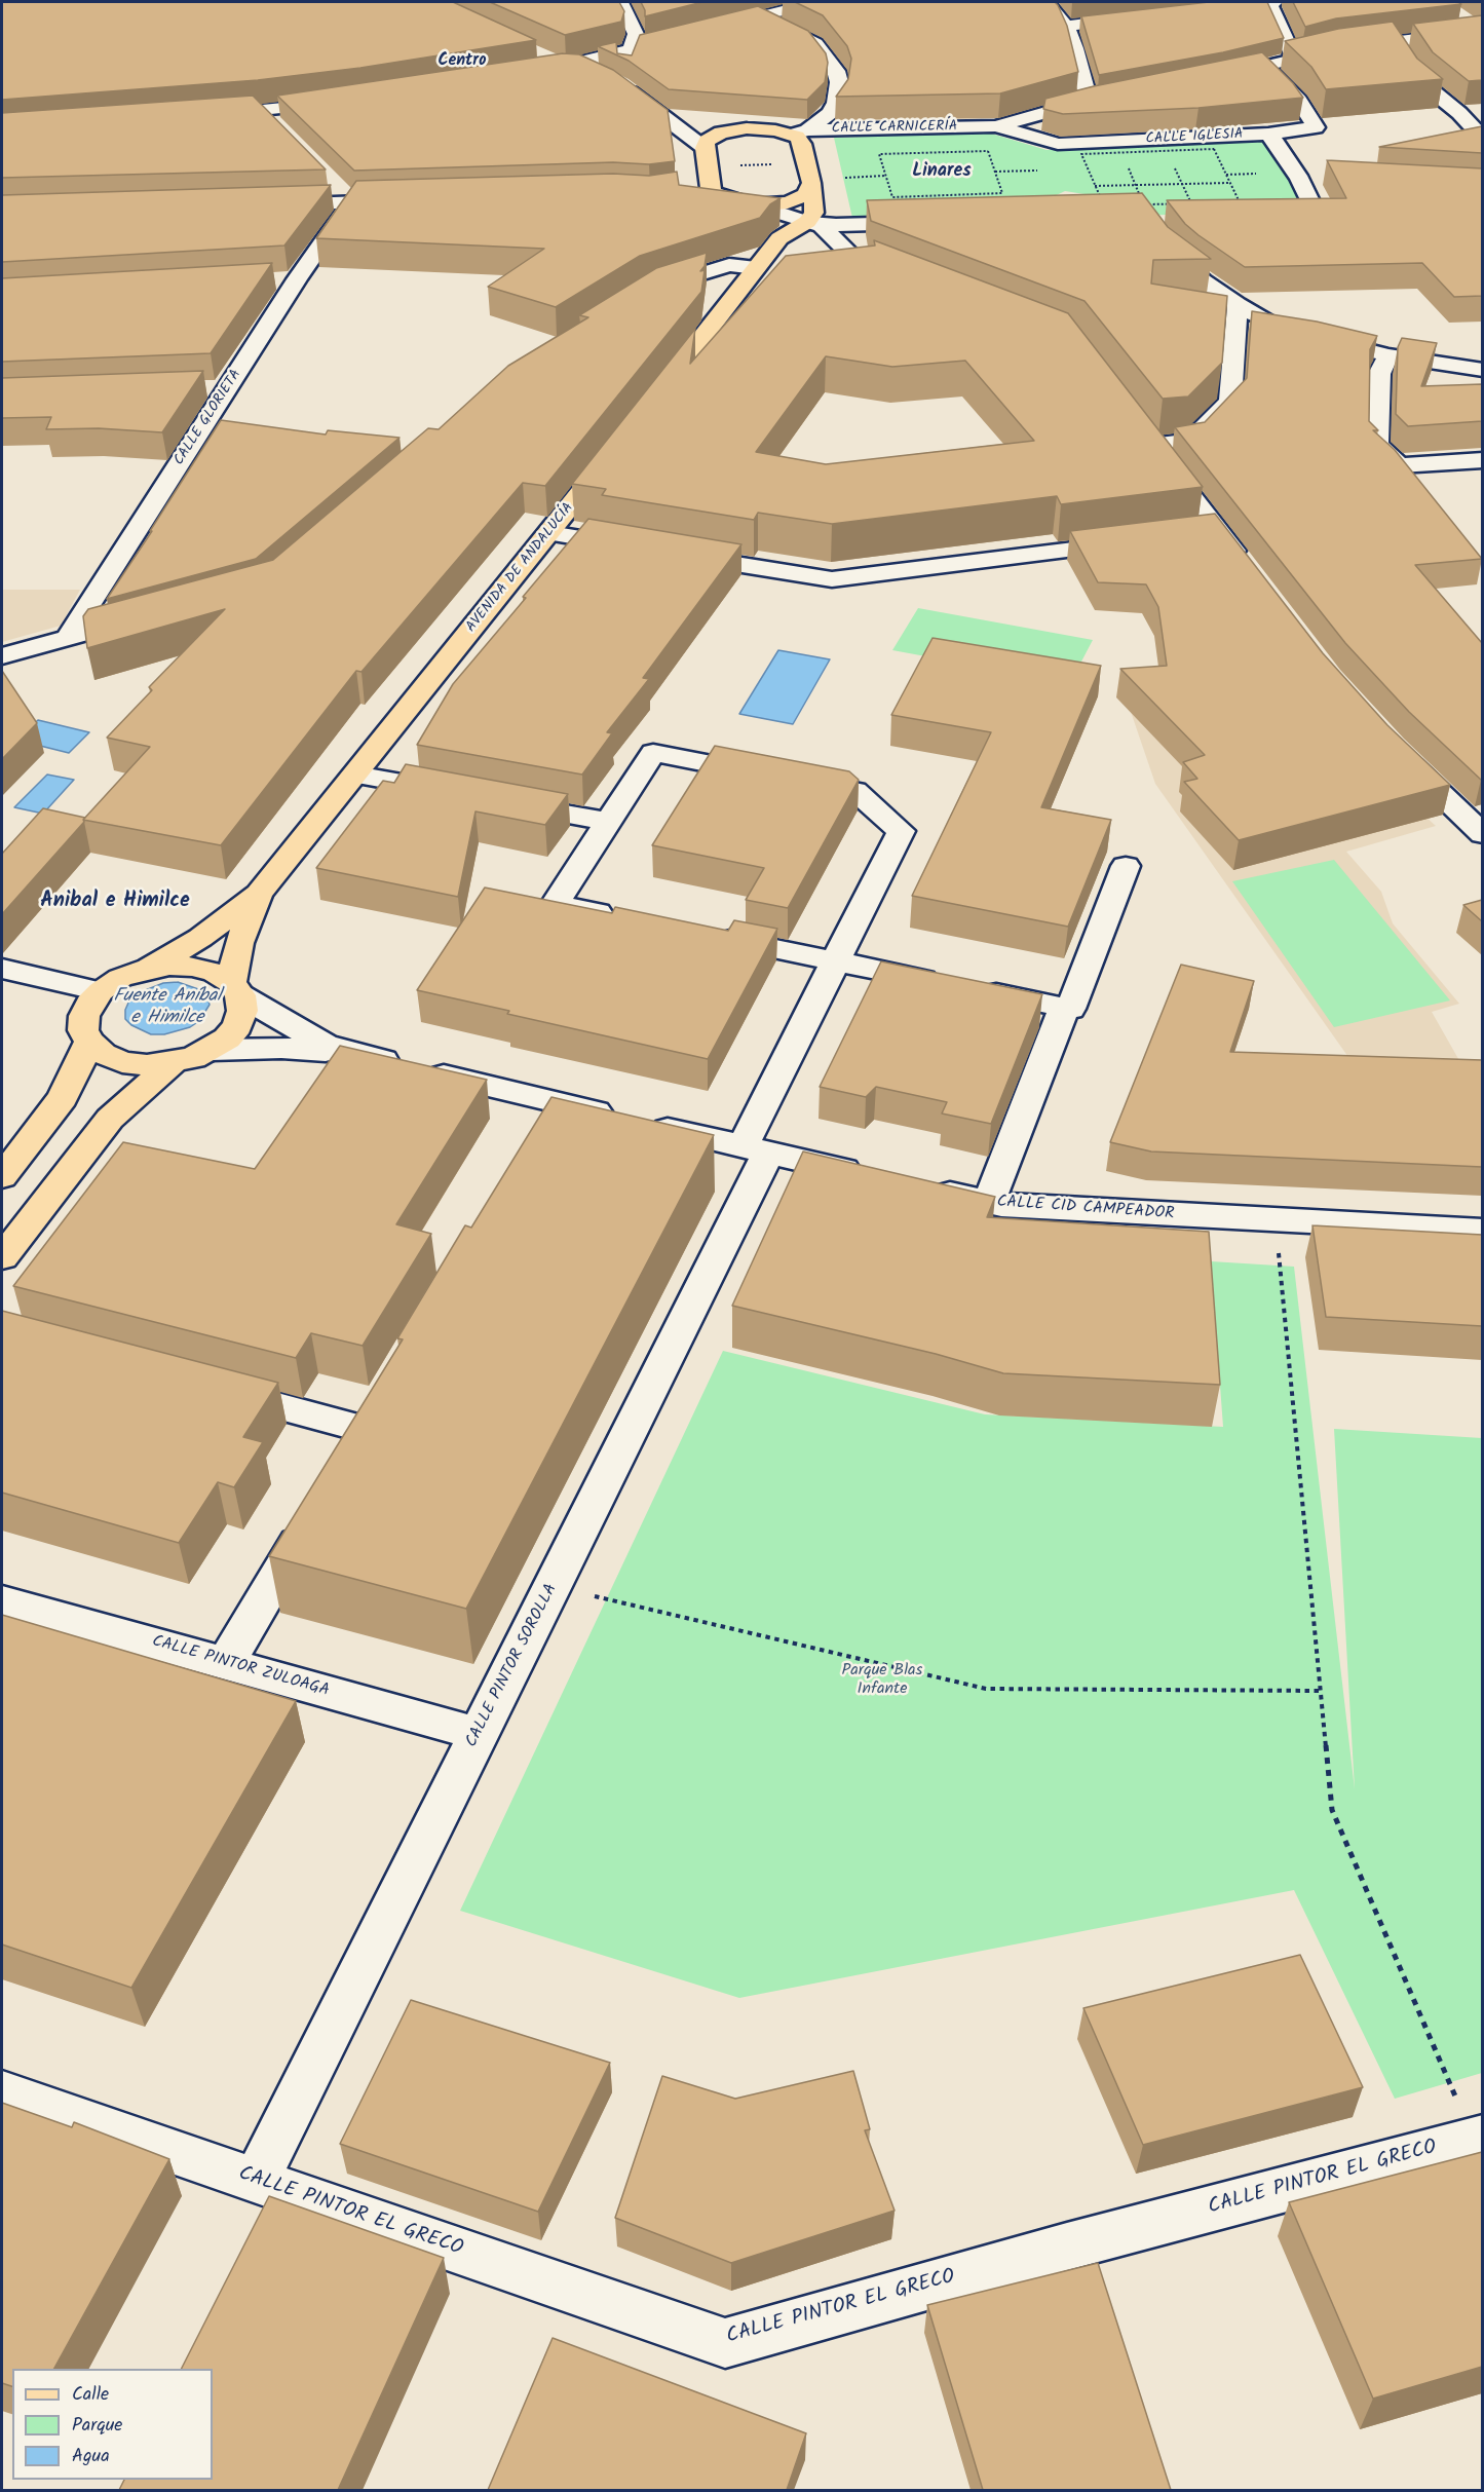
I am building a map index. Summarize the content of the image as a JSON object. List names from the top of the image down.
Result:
{
  "streets": {
    "main road": ["AVENIDA DE ANDALUCÍA"],
    "street": [
      "CALLE CARNICERÍA",
      "CALLE IGLESIA",
      "CALLE GLORIETA",
      "CALLE CID CAMPEADOR",
      "CALLE PINTOR SOROLLA",
      "CALLE PINTOR ZULOAGA",
      "CALLE PINTOR EL GRECO"
    ]
  },
  "crossings": [
    ["CALLE CARNICERÍA", "CALLE IGLESIA"],
    ["CALLE PINTOR SOROLLA", "CALLE PINTOR ZULOAGA"],
    ["CALLE PINTOR SOROLLA", "CALLE PINTOR EL GRECO"]
  ],
  "districts": ["Centro", "Linares", "Anibal e Himilce"],
  "water": ["Fuente Aníbal e Himilce"],
  "parks": ["Parque Blas Infante"],
  "legend": ["Calle", "Parque", "Agua"]
}
